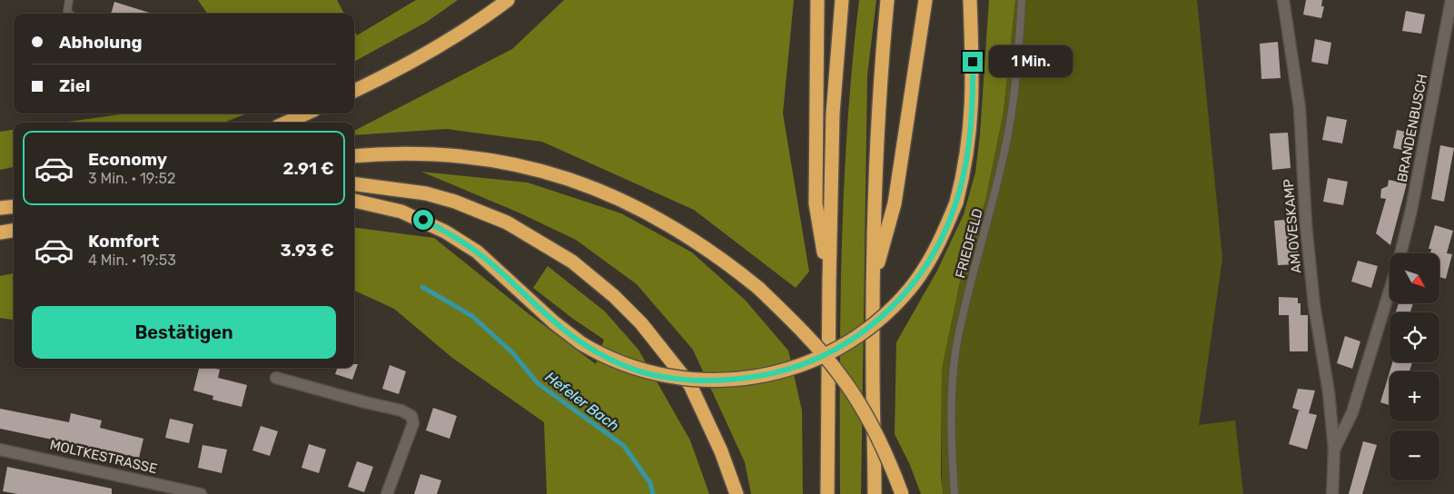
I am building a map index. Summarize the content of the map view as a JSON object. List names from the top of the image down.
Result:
{
  "streets": {
    "street": ["BRANDENBUSCH", "AM OVESKAMP", "MOLTKESTRASSE"],
    "lane": ["FRIEDFELD"]
  },
  "crossings": [
    ["BRANDENBUSCH", "AM OVESKAMP"]
  ],
  "water": ["Hefeler Bach"],
  "north": "bottom right",
  "page": {
    "banner": ["Abholung", "Ziel"],
    "bubble": "1 Min.",
    "list": [
      {
        "name": "Economy",
        "note": "3 Min. · 19:52",
        "value": "2.91 €"
      },
      {
        "name": "Komfort",
        "note": "4 Min. · 19:53",
        "value": "3.93 €"
      }
    ],
    "map_buttons": ["+", "−"],
    "buttons": "Bestätigen"
  }
}
